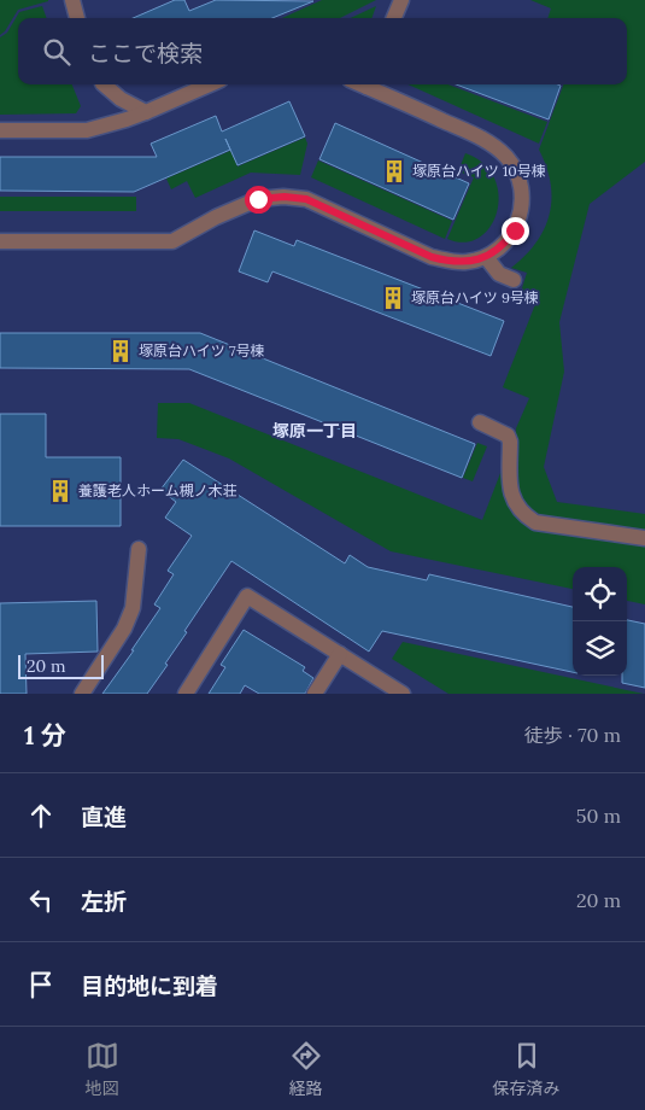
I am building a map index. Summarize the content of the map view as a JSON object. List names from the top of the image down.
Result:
{
  "districts": ["塚原一丁目"],
  "places": {
    "building": [
      "塚原台ハイツ 10号棟",
      "塚原台ハイツ 9号棟",
      "塚原台ハイツ 7号棟",
      "養護老人ホーム槻ノ木荘"
    ]
  },
  "scale_bar": "20 m",
  "page": {
    "search": "ここで検索",
    "scale": "20 m",
    "heading": ["1 分", "徒歩 · 70 m"],
    "list": [
      ["直進", "50 m"],
      ["左折", "20 m"],
      "目的地に到着"
    ],
    "nav": ["地図", "経路", "保存済み"]
  }
}
